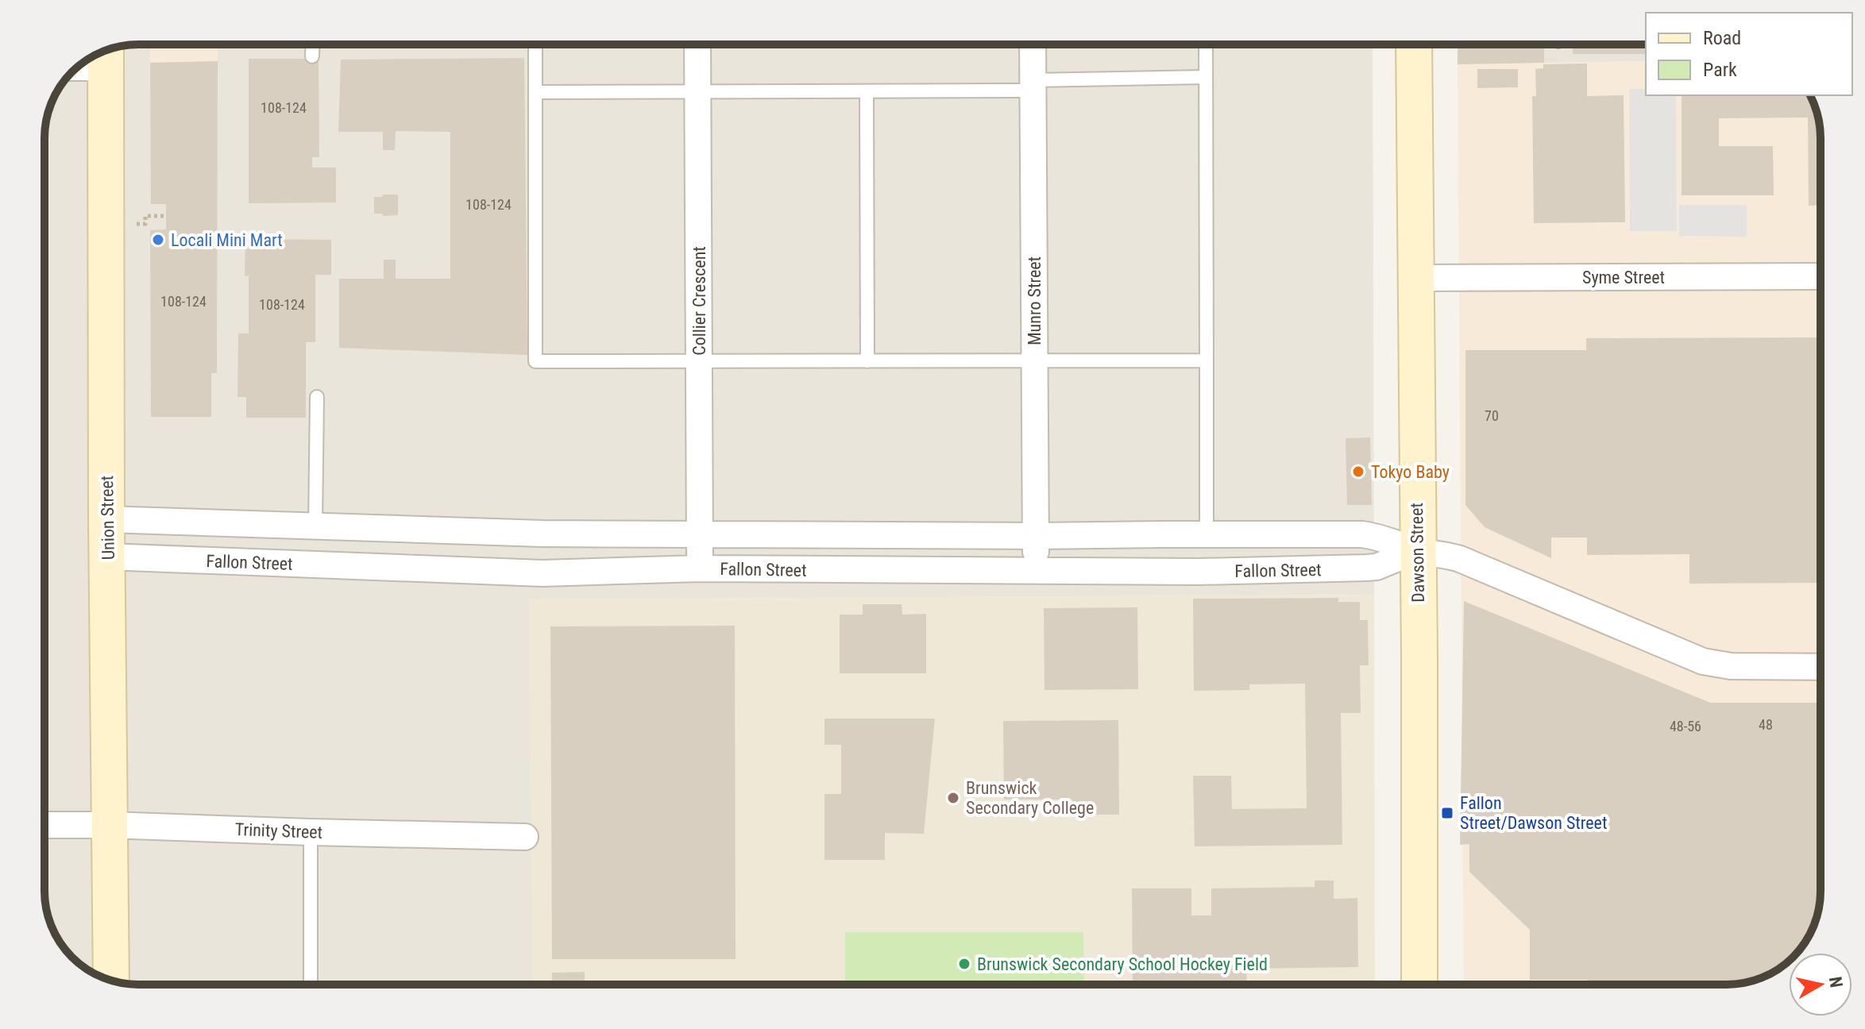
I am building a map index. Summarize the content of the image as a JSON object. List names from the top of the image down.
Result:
{
  "streets": {
    "street": [
      "Syme Street",
      "Collier Crescent",
      "Munro Street",
      "Union Street",
      "Dawson Street",
      "Fallon Street",
      "Trinity Street"
    ]
  },
  "crossings": [
    ["Syme Street", "Dawson Street"],
    ["Collier Crescent", "Fallon Street"],
    ["Munro Street", "Fallon Street"],
    ["Union Street", "Fallon Street"],
    ["Union Street", "Trinity Street"],
    ["Dawson Street", "Fallon Street"]
  ],
  "places": {
    "other": [
      "Locali Mini Mart",
      "Tokyo Baby",
      "Brunswick Secondary College",
      "Brunswick Secondary School Hockey Field"
    ],
    "transit": ["Fallon Street/Dawson Street"]
  },
  "house_numbers": [
    "108-124",
    "108-124",
    "108-124",
    "108-124",
    "70",
    "48",
    "48-56"
  ],
  "legend": ["Road", "Park"],
  "north": "right"
}
